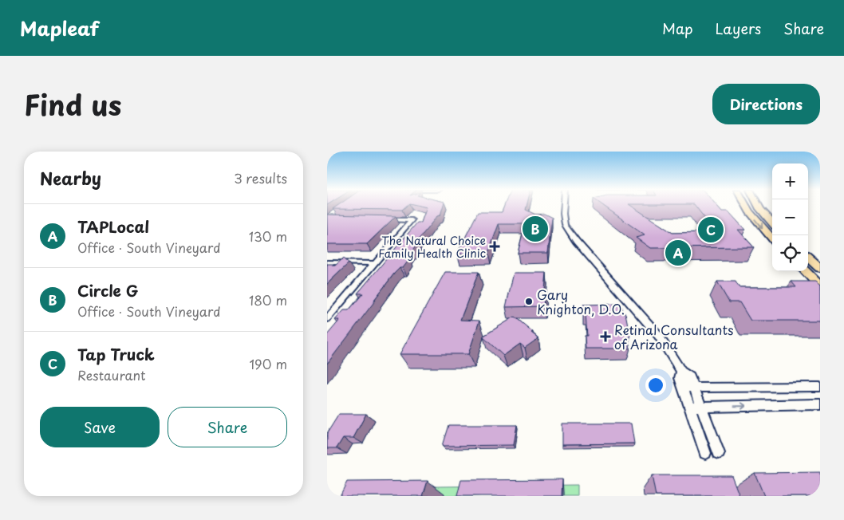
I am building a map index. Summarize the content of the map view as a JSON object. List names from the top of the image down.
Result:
{
  "places": {
    "health": ["The Natural Choice Family Health Clinic", "Retinal Consultants of Arizona"],
    "other": ["Gary Knighton, D.O."]
  },
  "page": {
    "header": "Mapleaf",
    "nav": ["Map", "Layers", "Share"],
    "title": "Find us",
    "buttons": [
      "Directions",
      ["Save", "Share"]
    ],
    "heading": ["Nearby", "3 results"],
    "map_buttons": ["+", "−"],
    "list": [
      {
        "mark": "A",
        "name": "TAPLocal",
        "note": "Office · South Vineyard",
        "value": "130 m"
      },
      {
        "mark": "B",
        "name": "Circle G",
        "note": "Office · South Vineyard",
        "value": "180 m"
      },
      {
        "mark": "C",
        "name": "Tap Truck",
        "note": "Restaurant",
        "value": "190 m"
      }
    ],
    "pins": ["B", "C", "A"]
  }
}
